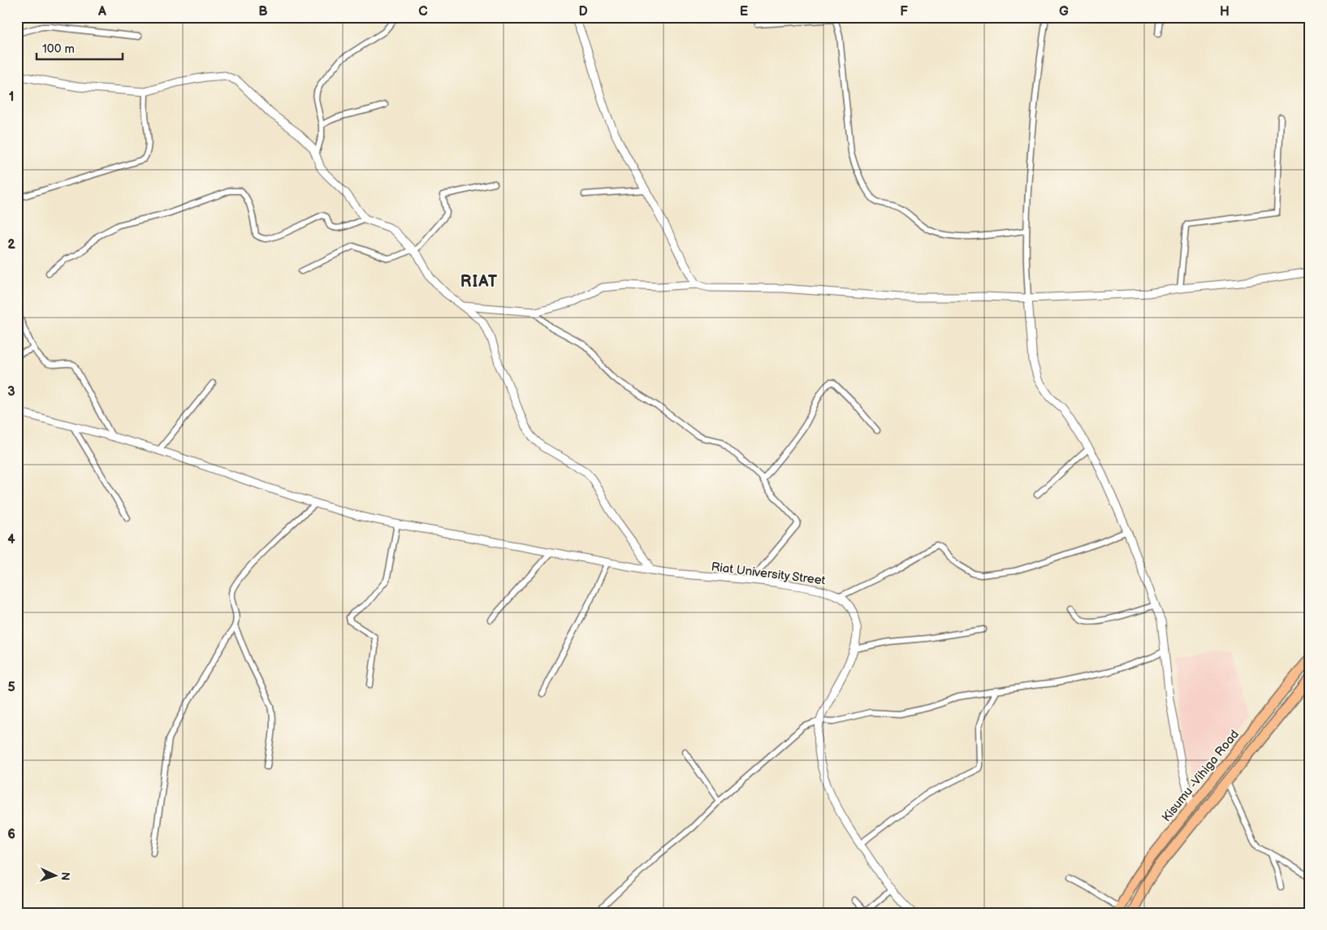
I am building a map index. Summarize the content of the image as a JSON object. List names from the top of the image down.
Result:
{
  "streets": {
    "highway": ["Kisumu -Vihiga Road"],
    "street": ["Riat University Street"]
  },
  "districts": ["RIAT"],
  "scale_bar": "100 m",
  "north": "right",
  "grid": {
    "columns": [
      "A",
      "B",
      "C",
      "D",
      "E",
      "F",
      "G",
      "H"
    ],
    "rows": [
      "1",
      "2",
      "3",
      "4",
      "5",
      "6"
    ]
  }
}
